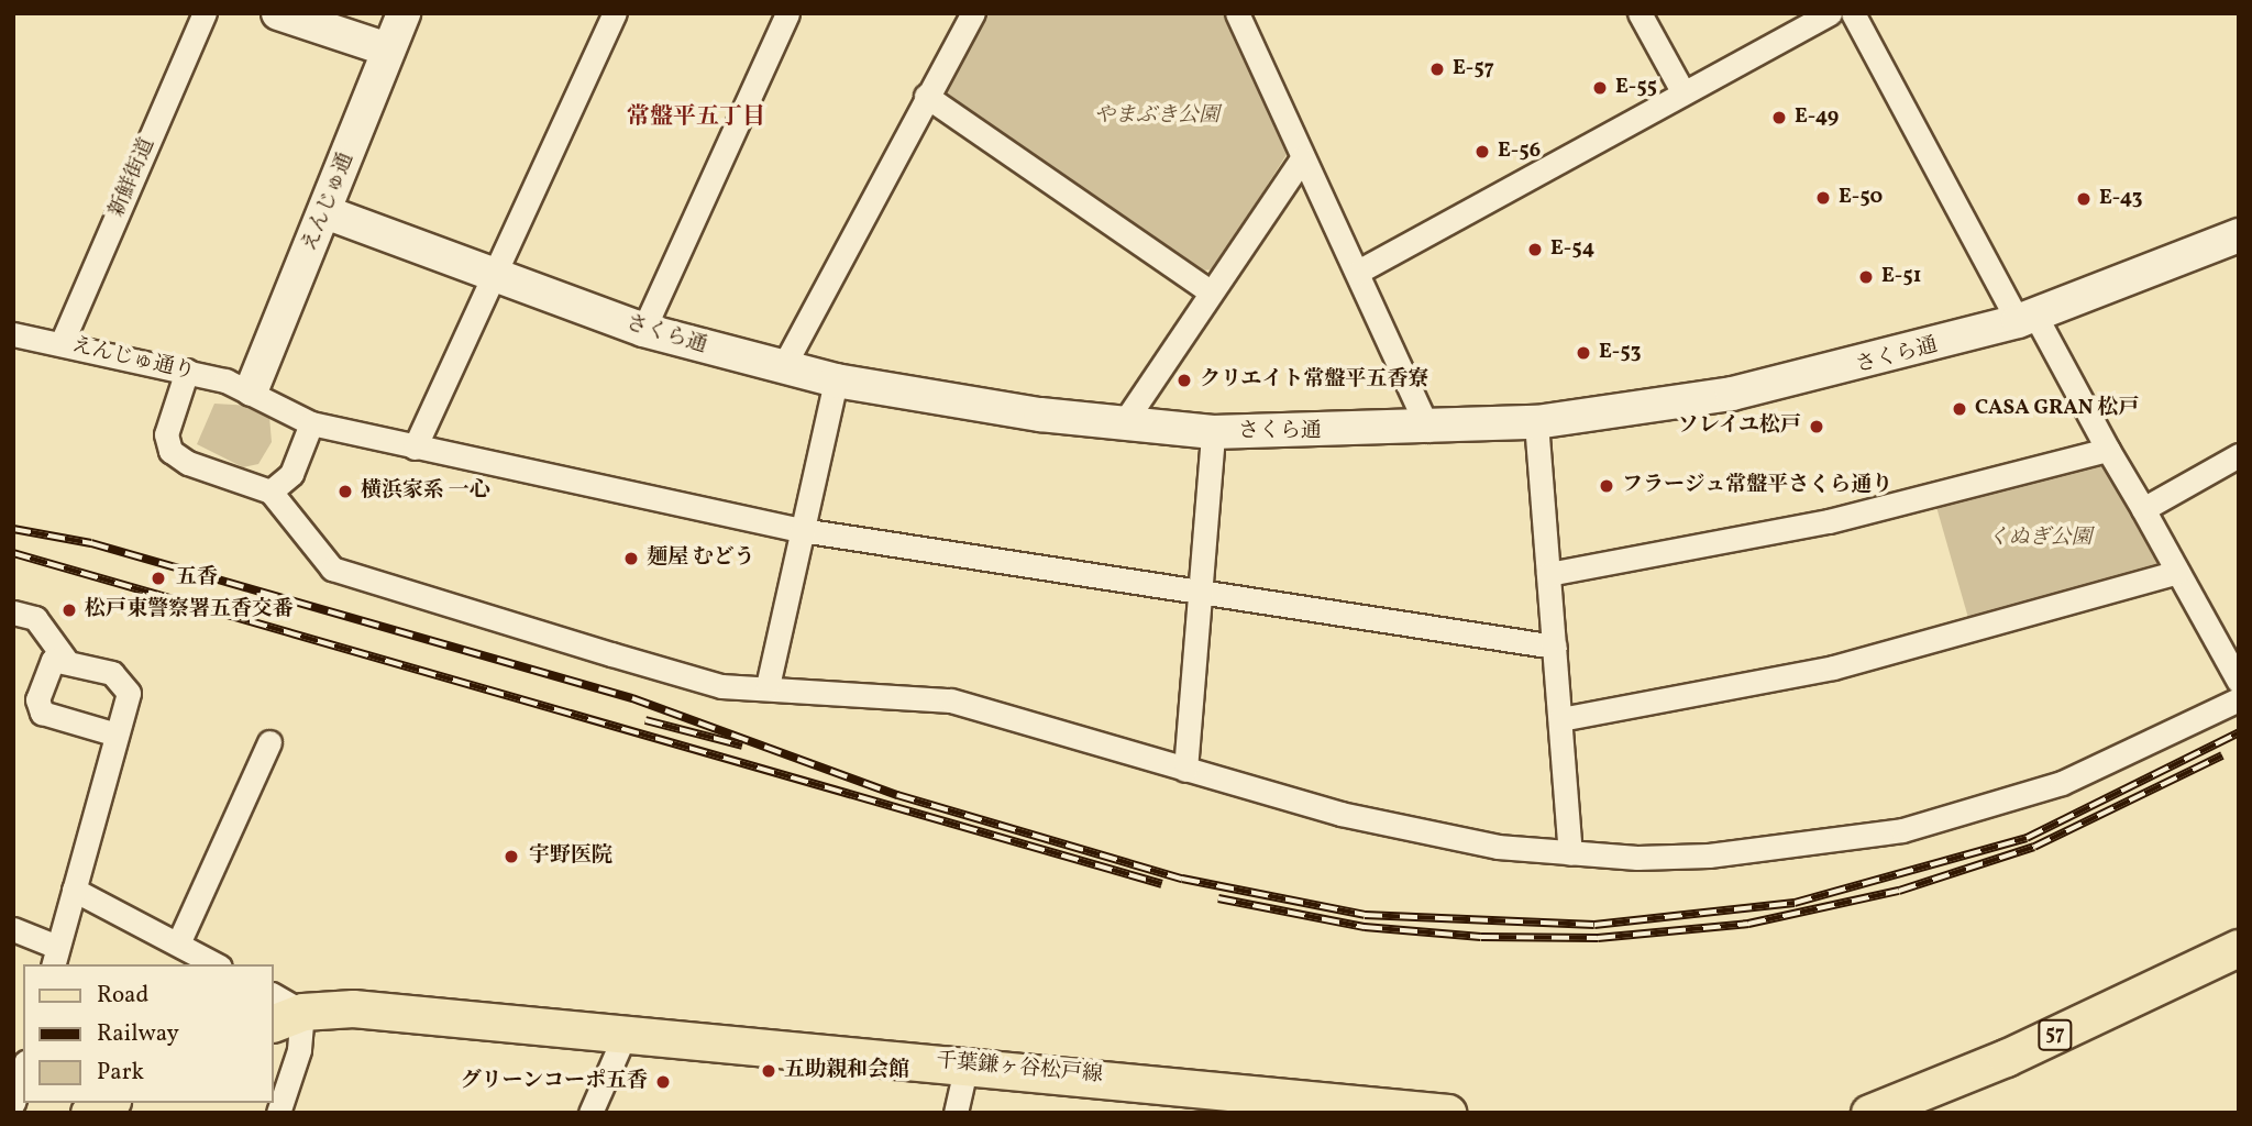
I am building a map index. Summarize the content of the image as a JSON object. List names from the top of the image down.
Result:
{
  "streets": {
    "main road": ["57", "千葉鎌ヶ谷松戸線"],
    "street": [
      "新鮮街道",
      "えんじゅ通",
      "さくら通",
      "えんじゅ通り"
    ]
  },
  "crossings": [
    ["新鮮街道", "えんじゅ通り"],
    ["えんじゅ通", "さくら通"],
    ["えんじゅ通", "えんじゅ通り"]
  ],
  "districts": ["常盤平五丁目"],
  "parks": ["やまぶき公園", "くぬぎ公園"],
  "places": [
    "E-57",
    "E-55",
    "E-49",
    "E-56",
    "E-50",
    "E-43",
    "E-54",
    "E-51",
    "E-53",
    "クリエイト常盤平五香寮",
    "CASA GRAN 松戸",
    "ソレイユ松戸",
    "フラージュ常盤平さくら通り",
    "横浜家系 一心",
    "麺屋 むどう",
    "五香",
    "松戸東警察署五香交番",
    "宇野医院",
    "五助親和会館",
    "グリーンコーポ五香"
  ],
  "legend": ["Road", "Railway", "Park"]
}
